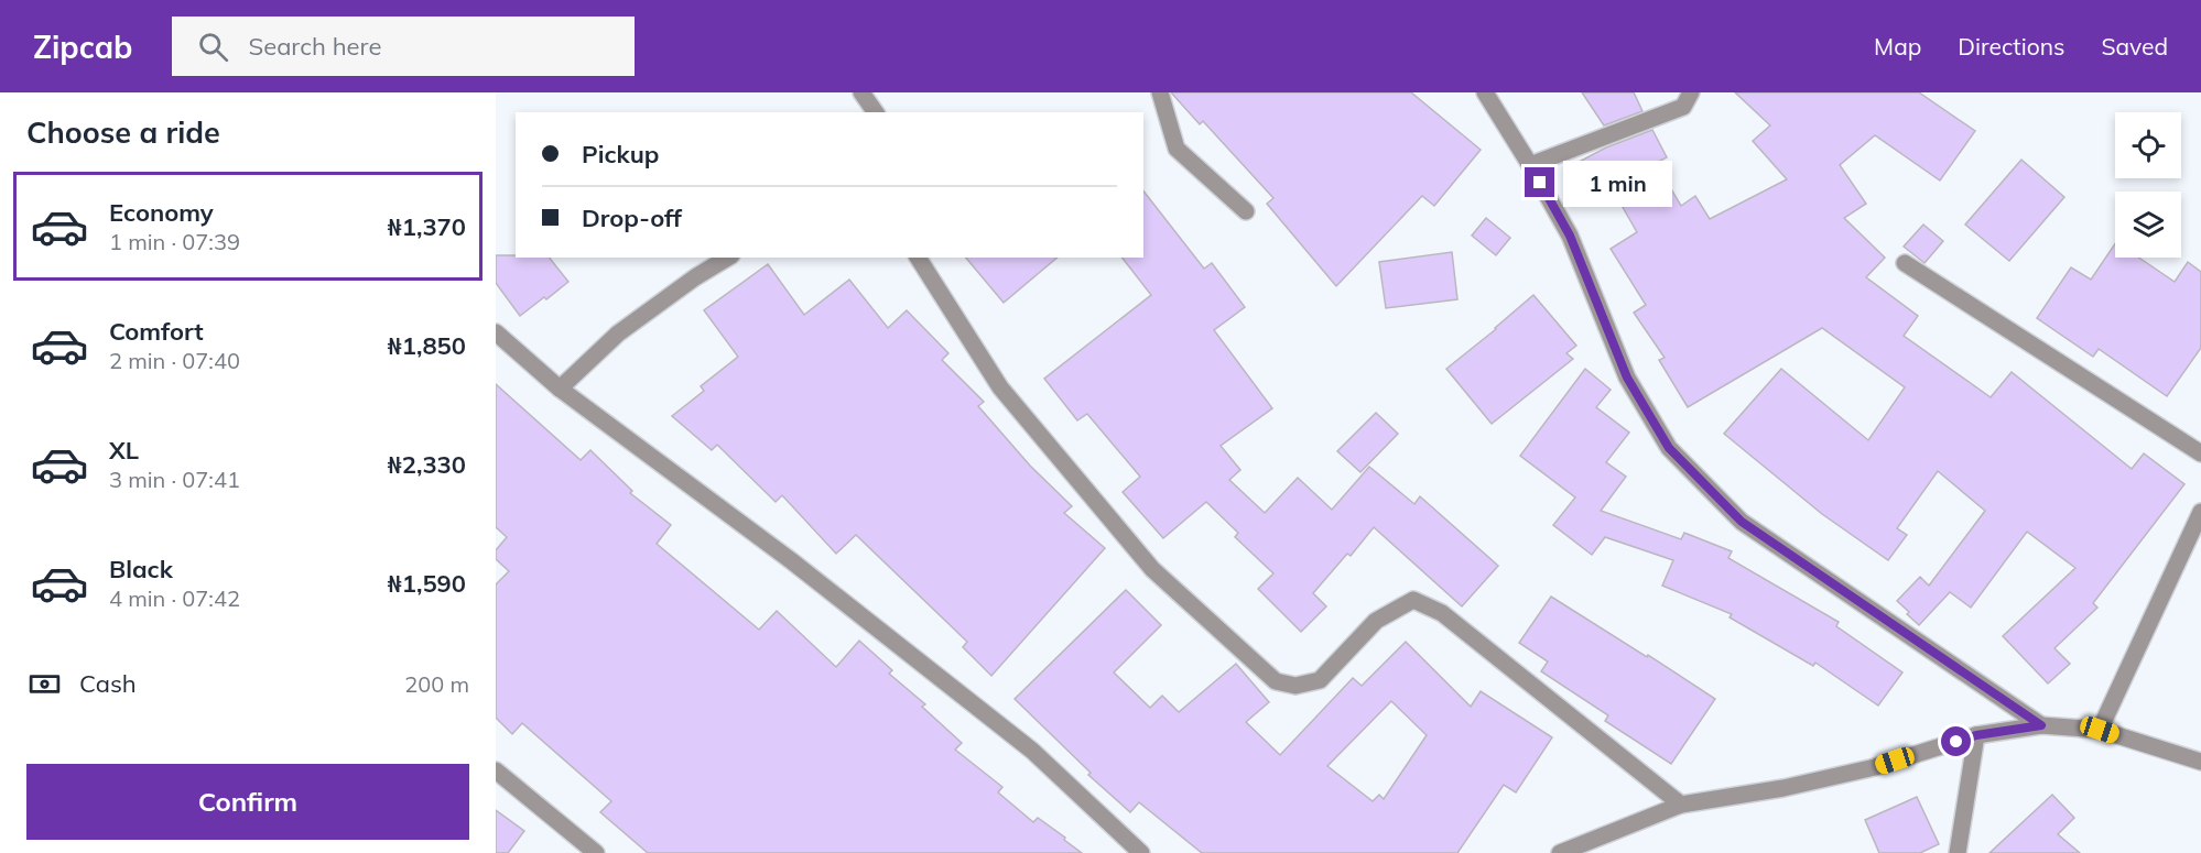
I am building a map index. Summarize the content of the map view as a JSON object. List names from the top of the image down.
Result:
{
  "page": {
    "header": "Zipcab",
    "search": "Search here",
    "nav": ["Map", "Directions", "Saved"],
    "heading": "Choose a ride",
    "banner": ["Pickup", "Drop-off"],
    "bubble": "1 min",
    "list": [
      {
        "name": "Economy",
        "note": "1 min · 07:39",
        "value": "₦1,370"
      },
      {
        "name": "Comfort",
        "note": "2 min · 07:40",
        "value": "₦1,850"
      },
      {
        "name": "XL",
        "note": "3 min · 07:41",
        "value": "₦2,330"
      },
      {
        "name": "Black",
        "note": "4 min · 07:42",
        "value": "₦1,590"
      }
    ],
    "pay": ["Cash", "200 m"],
    "buttons": "Confirm"
  }
}
